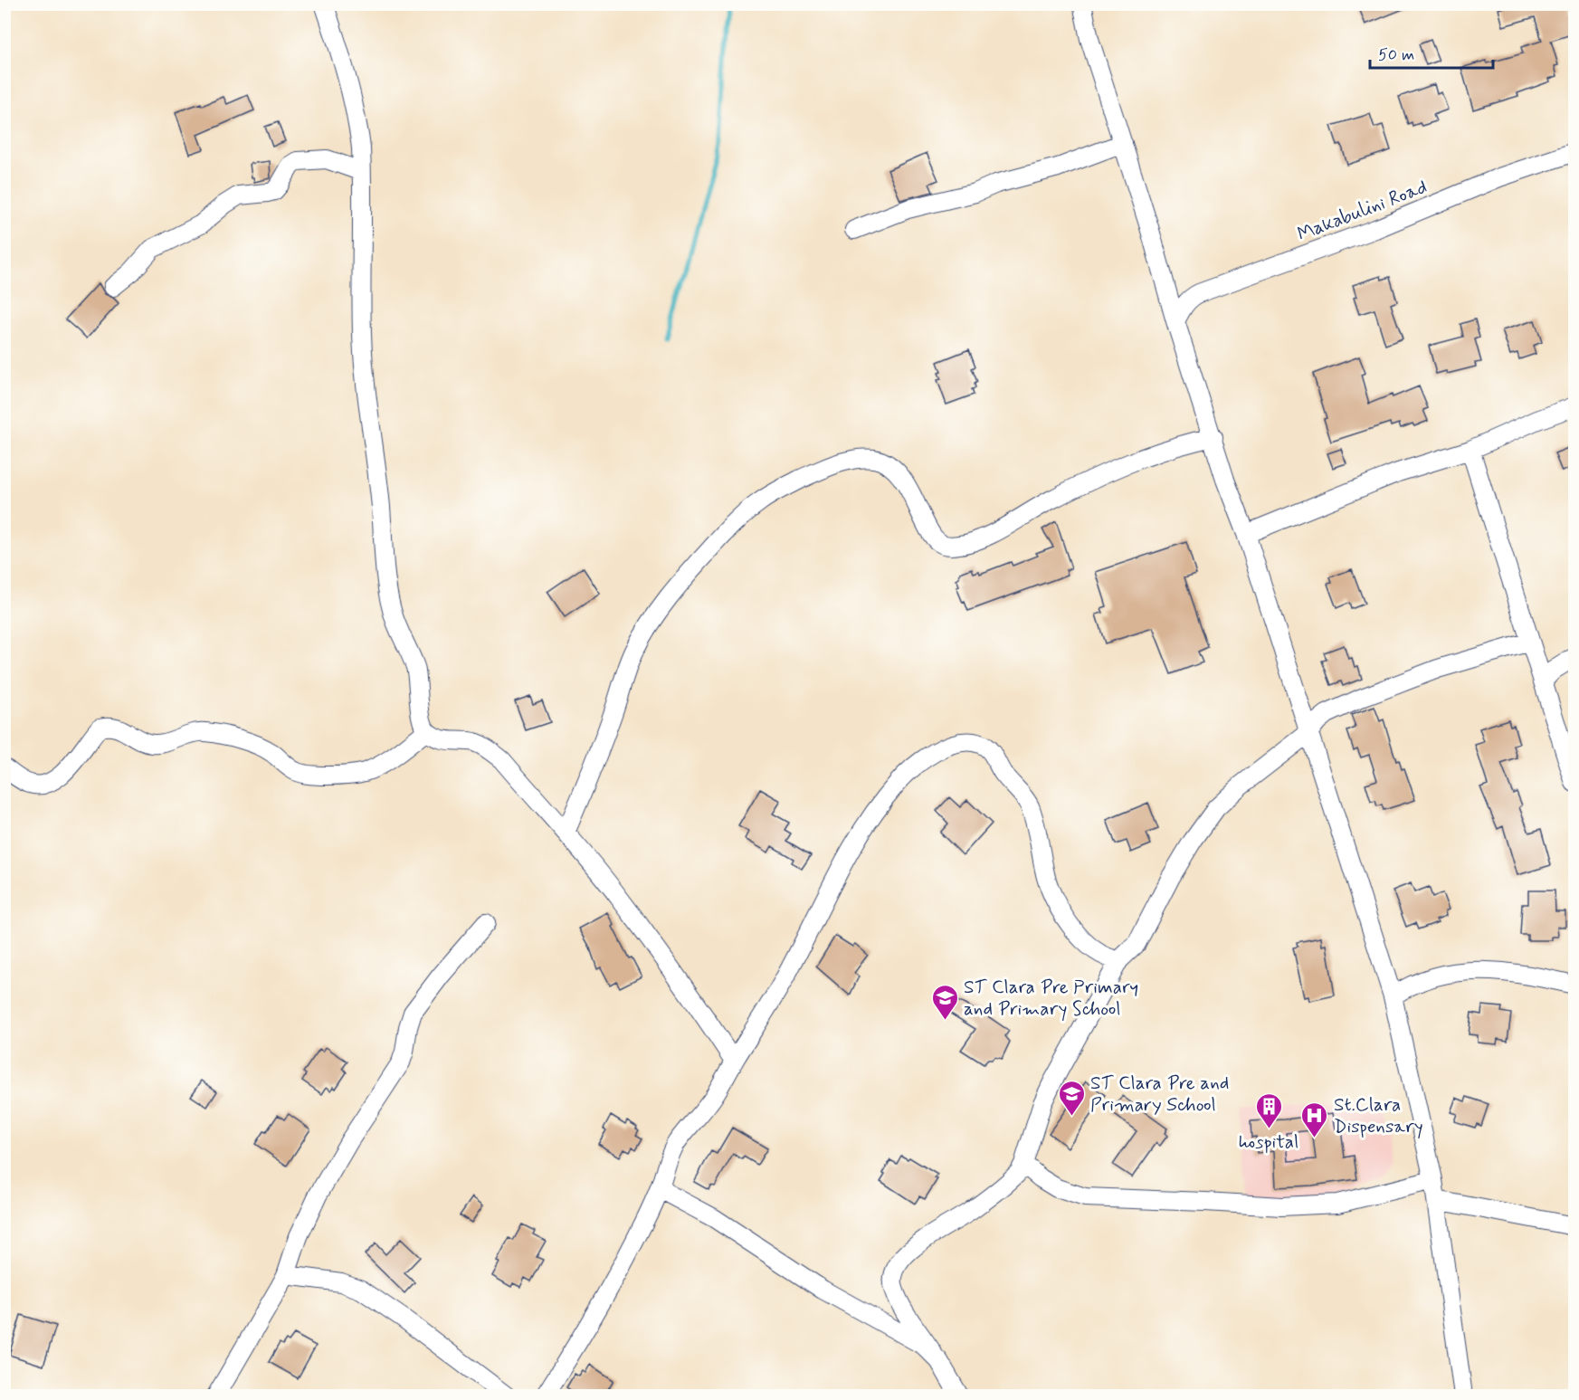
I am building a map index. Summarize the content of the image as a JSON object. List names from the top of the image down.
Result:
{
  "streets": {
    "street": ["Makabulini Road"]
  },
  "places": {
    "school or university": ["ST Clara Pre Primary and Primary School", "ST Clara Pre and Primary School"],
    "building": ["hospital"],
    "hospital": ["St.Clara Dispensary"]
  },
  "scale_bar": "50 m"
}
